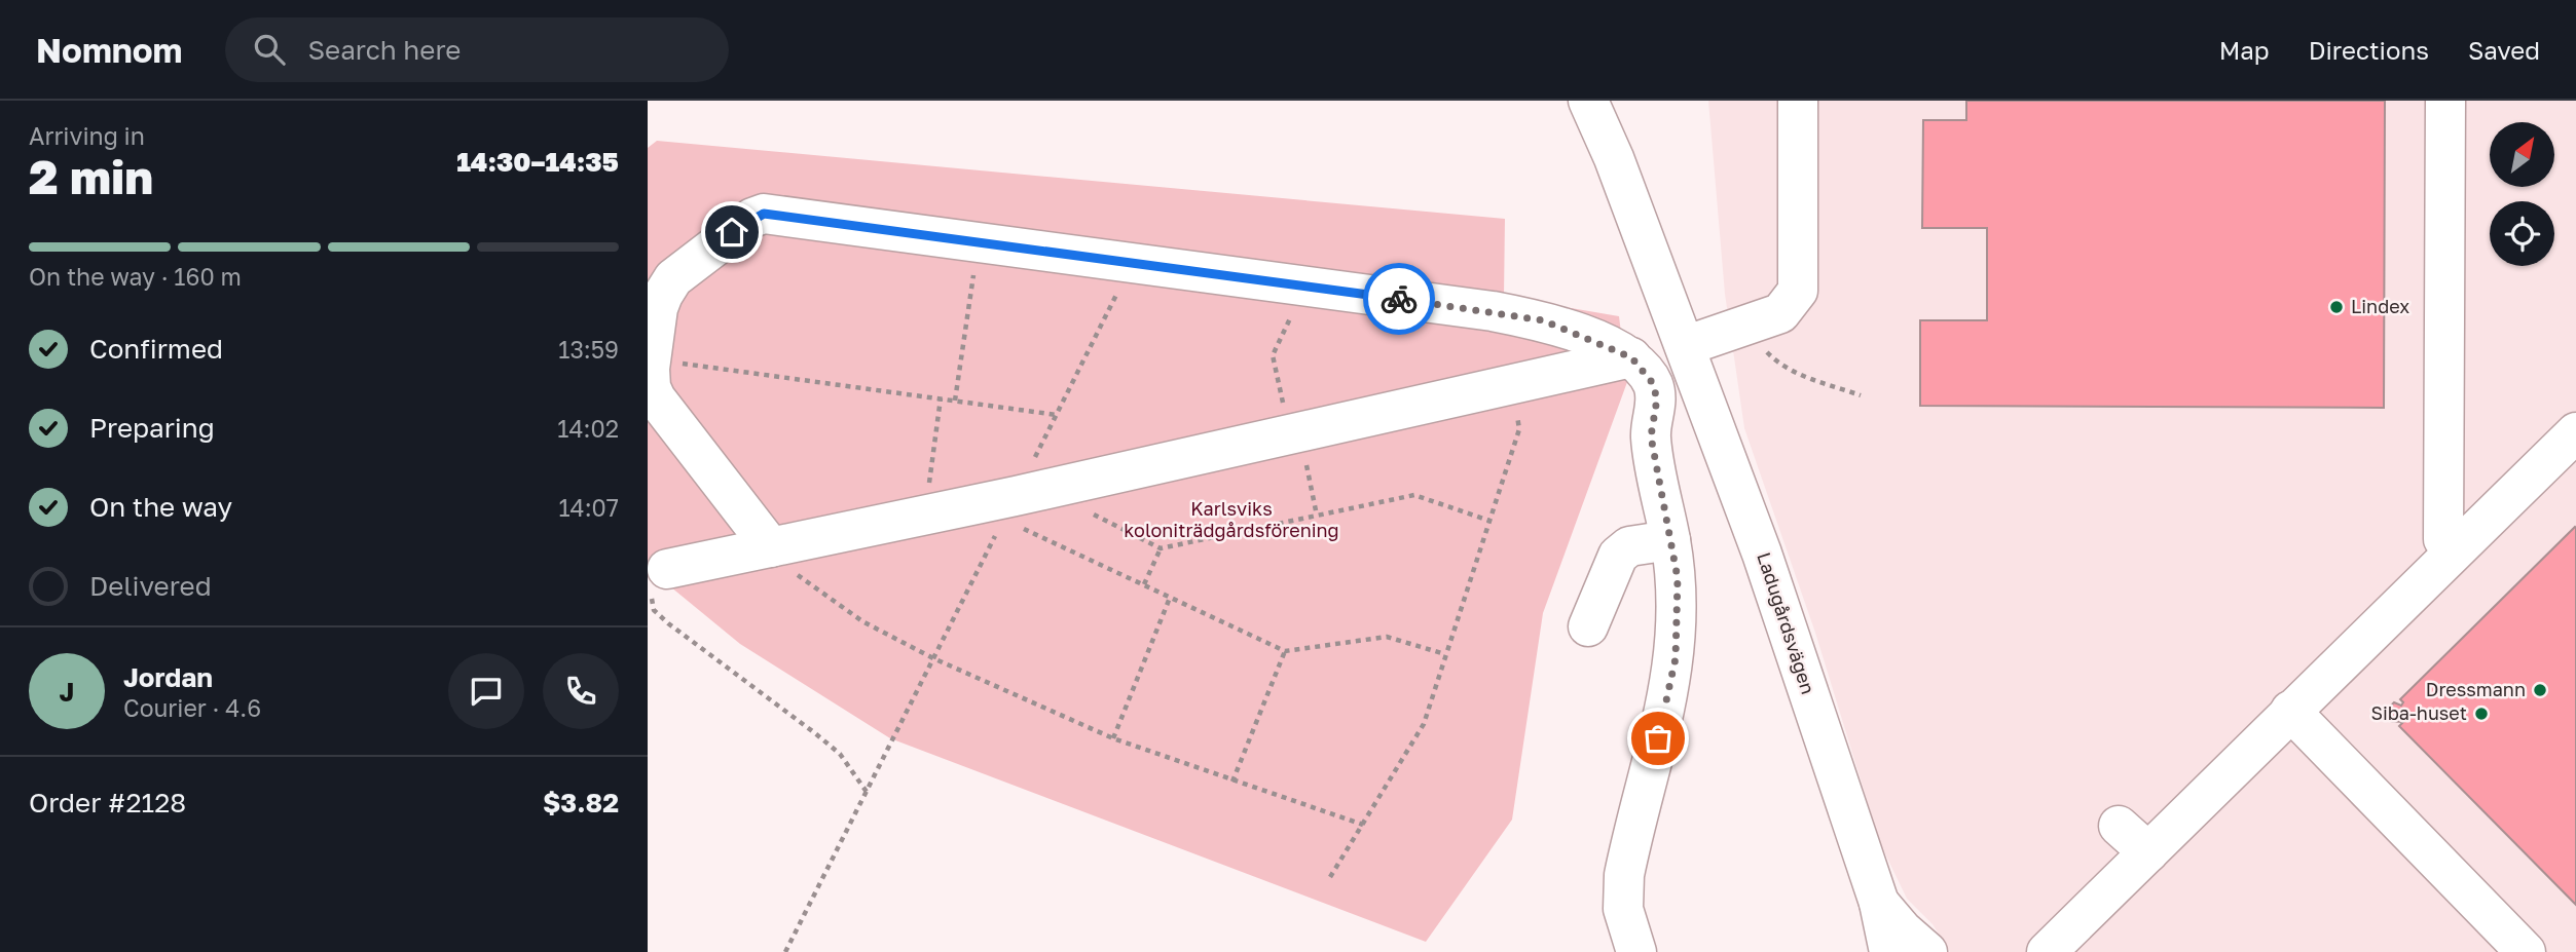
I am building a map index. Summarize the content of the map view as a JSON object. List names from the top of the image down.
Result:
{
  "streets": {
    "street": ["Ladugårdsvägen"]
  },
  "parks": ["Karlsviks koloniträdgårdsförening"],
  "places": ["Lindex", "Dressmann", "Siba-huset"],
  "north": "top right",
  "page": {
    "header": "Nomnom",
    "search": "Search here",
    "nav": ["Map", "Directions", "Saved"],
    "heading": ["2 min", "Arriving in", "14:30–14:35"],
    "panel": [
      "Jordan",
      "Courier · 4.6",
      "Order #2128",
      "$3.82"
    ],
    "bar": "On the way · 160 m",
    "list": [
      ["Confirmed", "13:59"],
      ["Preparing", "14:02"],
      ["On the way", "14:07"],
      "Delivered"
    ],
    "round": "J"
  }
}
